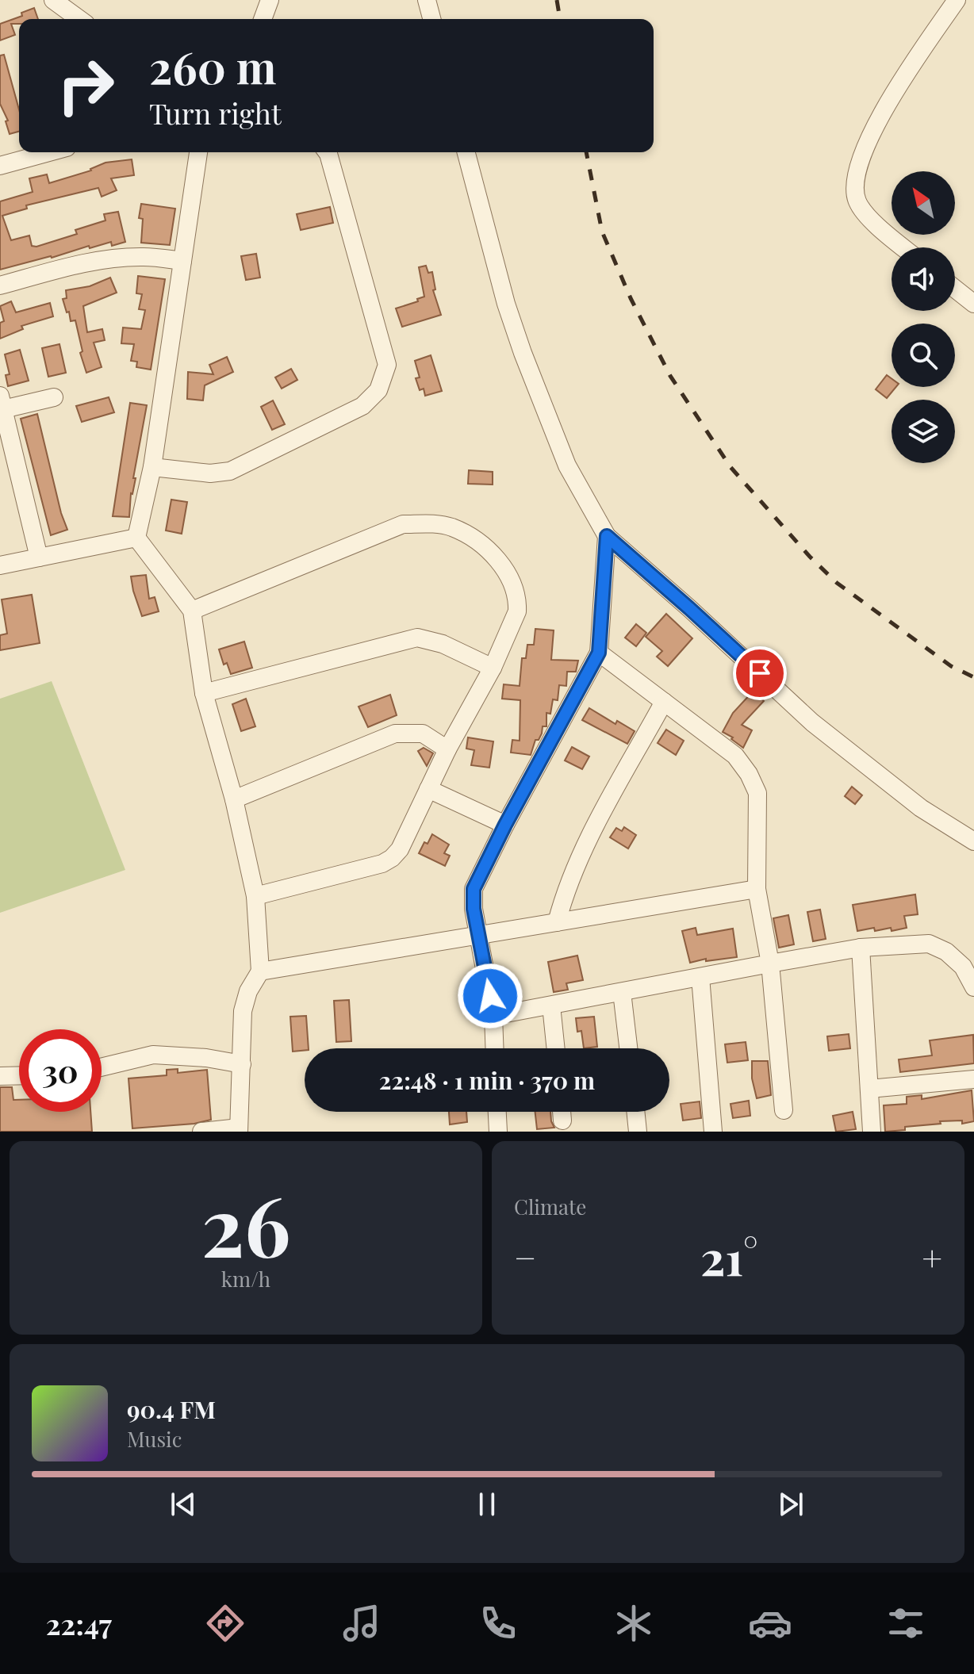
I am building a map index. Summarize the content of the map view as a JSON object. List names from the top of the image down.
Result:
{
  "north": "top left",
  "page": {
    "turn": ["260 m", "Turn right"],
    "limit": "30",
    "trip": "22:48 · 1 min · 370 m",
    "tile": [
      ["26", "km/h"],
      "Climate"
    ],
    "heat": ["−", "21°", "+"],
    "song": ["90.4 FM", "Music"],
    "tabs": "22:47"
  }
}
